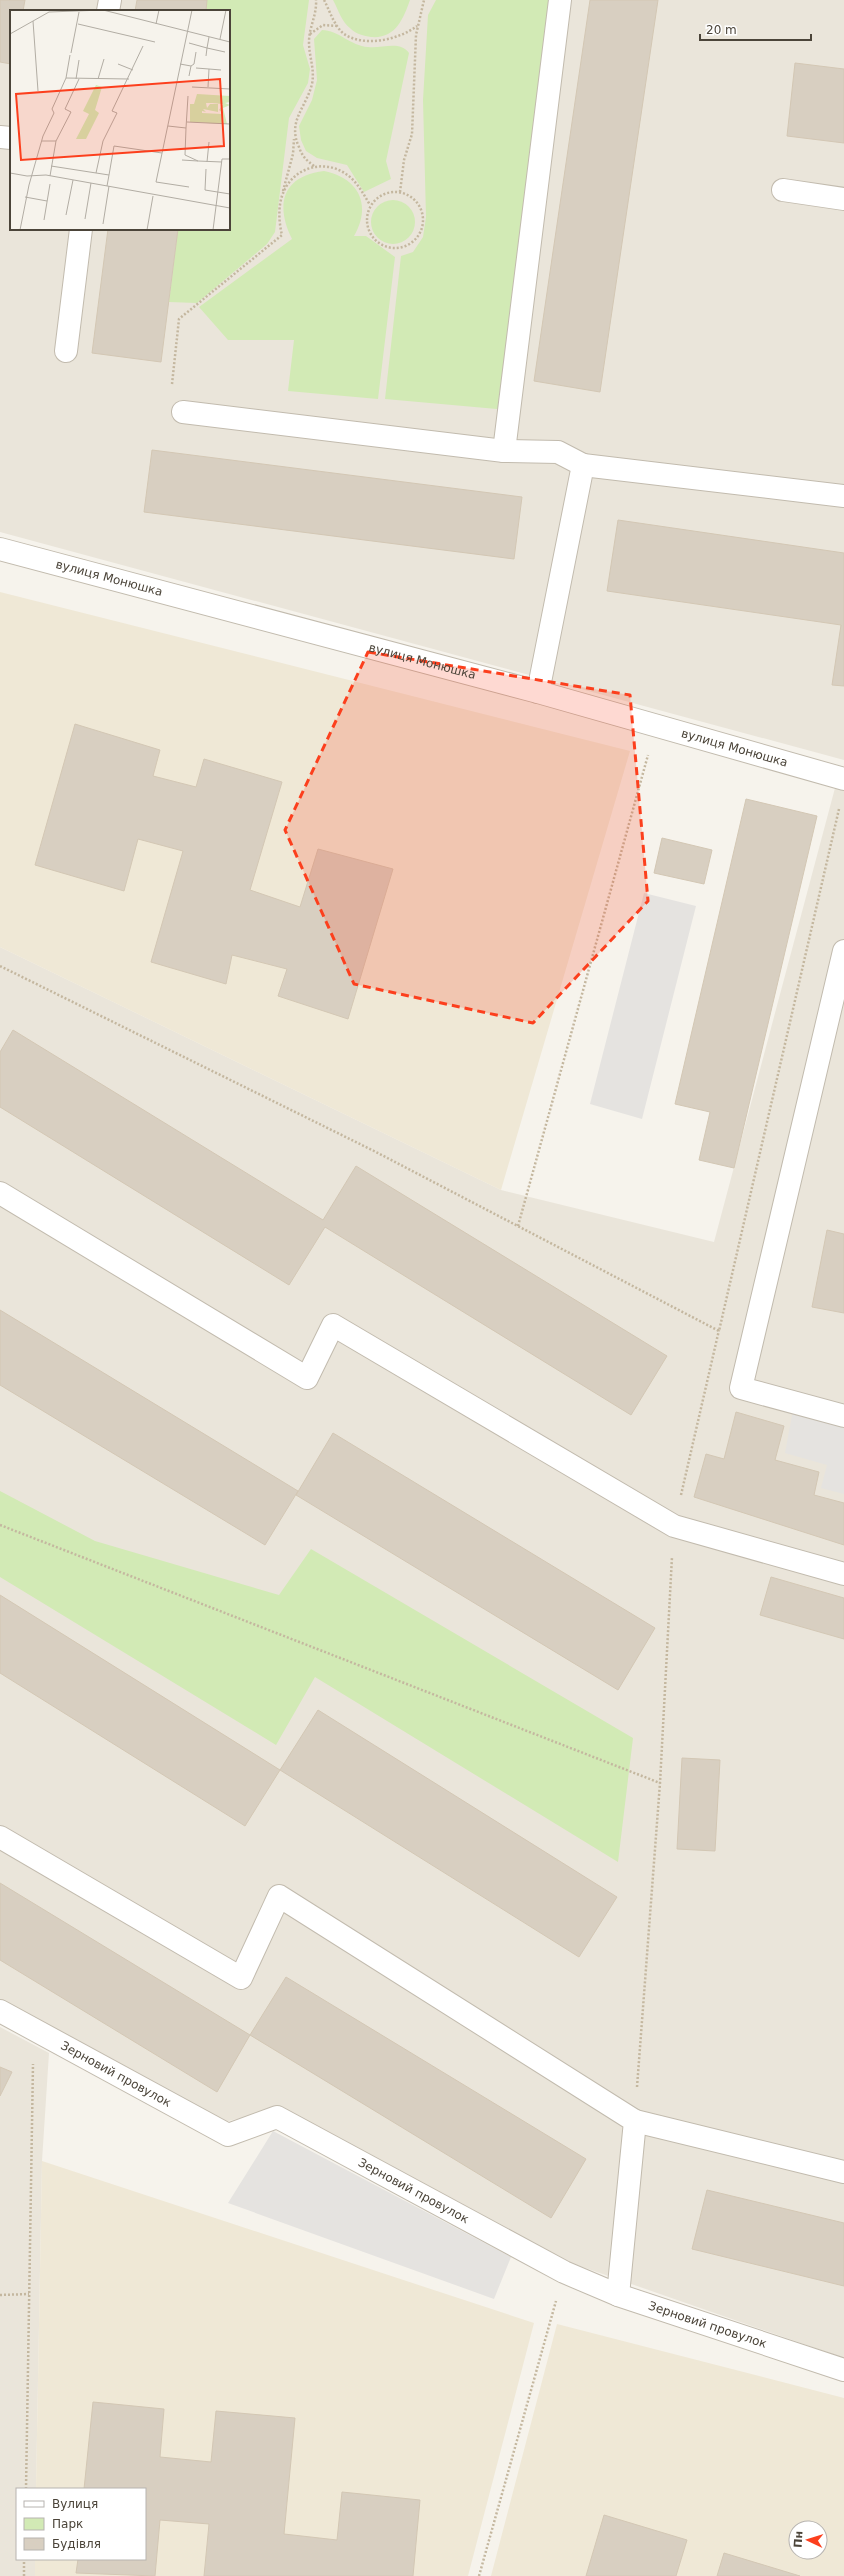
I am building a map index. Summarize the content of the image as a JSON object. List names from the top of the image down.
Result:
{
  "streets": {
    "street": ["вулиця Монюшка", "Зерновий провулок"]
  },
  "legend": ["Вулиця", "Парк", "Будівля"],
  "scale_bar": "20 m",
  "north": "left"
}
